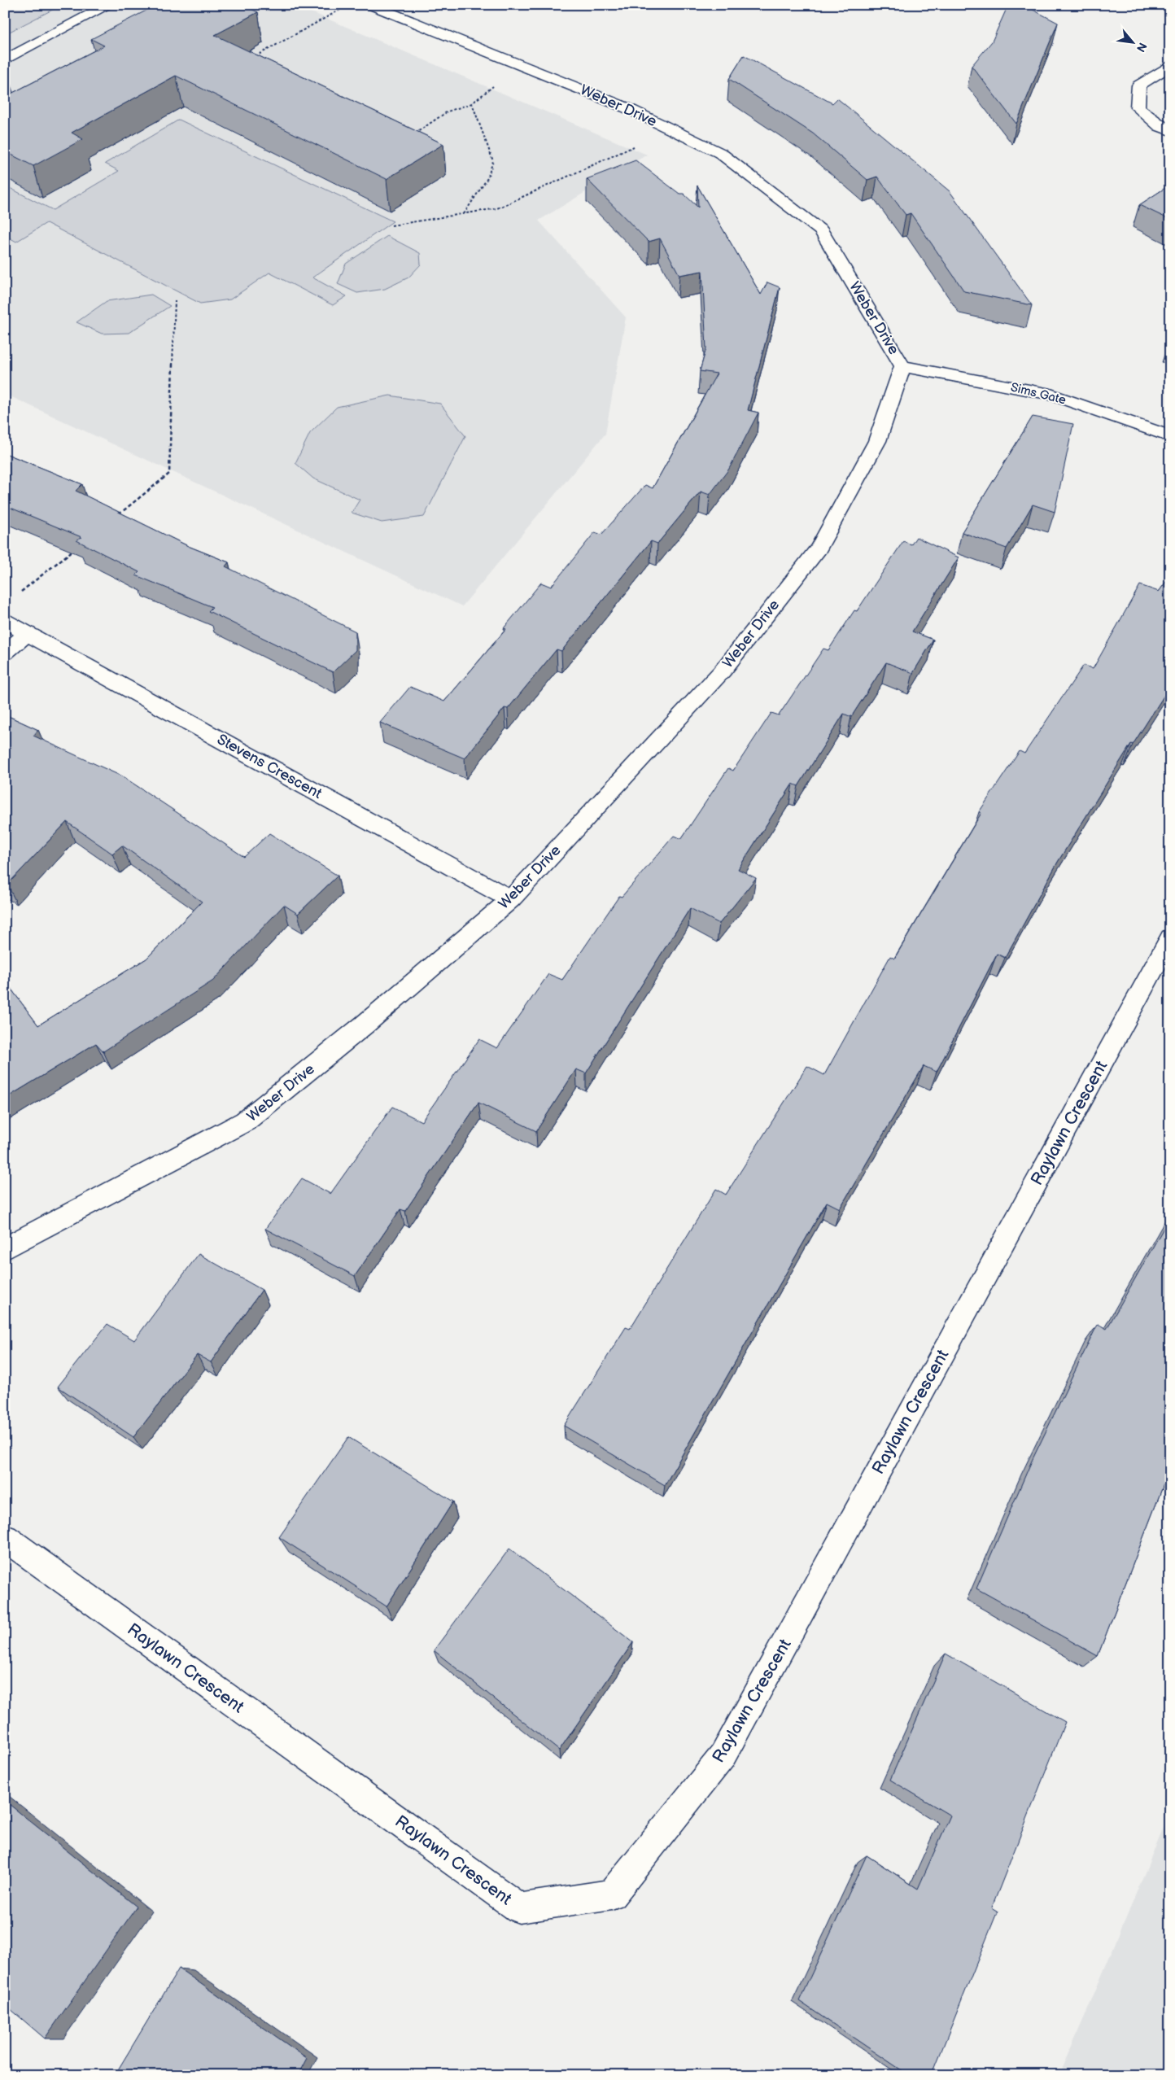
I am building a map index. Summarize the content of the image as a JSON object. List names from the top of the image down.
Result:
{
  "streets": {
    "street": [
      "Weber Drive",
      "Sims Gate",
      "Stevens Crescent",
      "Raylawn Crescent"
    ]
  },
  "crossings": [
    ["Weber Drive", "Sims Gate"],
    ["Weber Drive", "Stevens Crescent"]
  ],
  "north": "bottom right"
}
